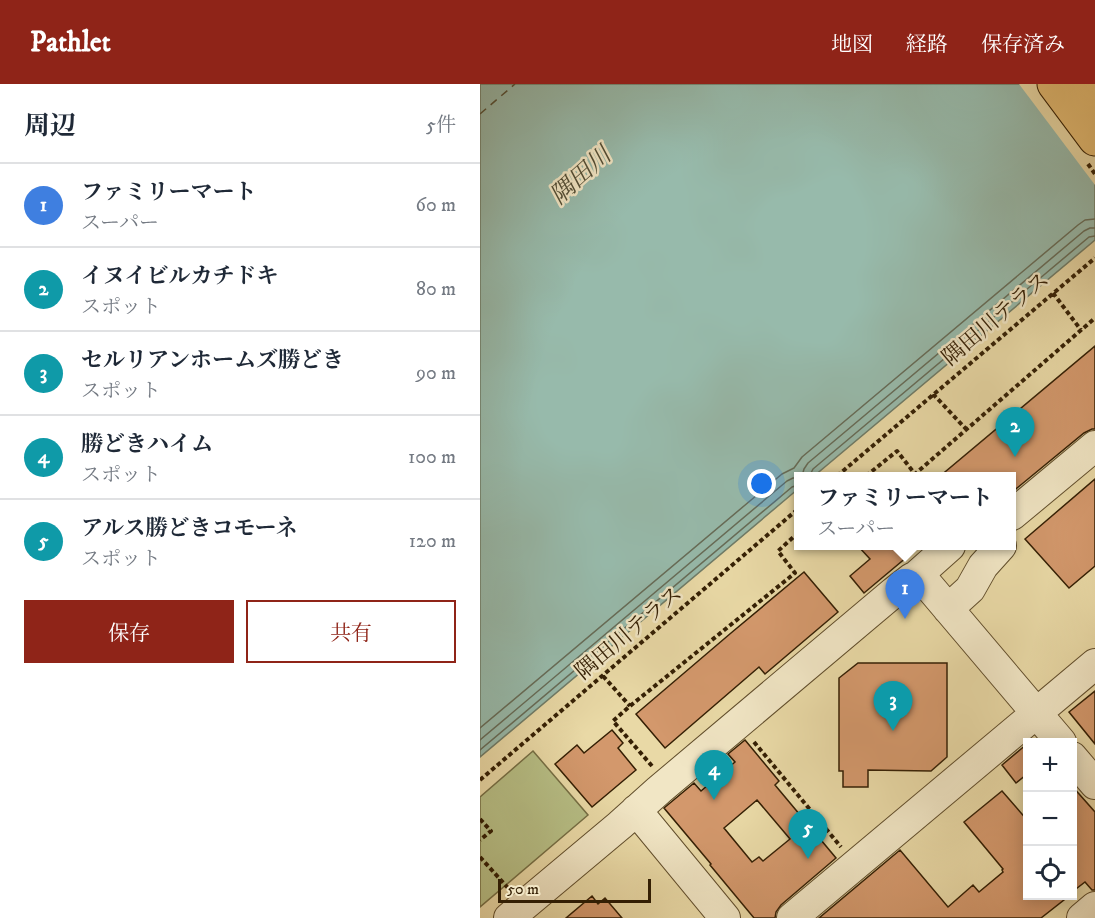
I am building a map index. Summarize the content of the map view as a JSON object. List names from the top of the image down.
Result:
{
  "streets": {
    "path": ["隅田川テラス"]
  },
  "water": ["隅田川"],
  "scale_bar": "50 m",
  "page": {
    "header": "Pathlet",
    "nav": ["地図", "経路", "保存済み"],
    "heading": ["周辺", "5件"],
    "list": [
      {
        "mark": "1",
        "name": "ファミリーマート",
        "note": "スーパー",
        "value": "60 m"
      },
      {
        "mark": "2",
        "name": "イヌイビルカチドキ",
        "note": "スポット",
        "value": "80 m"
      },
      {
        "mark": "3",
        "name": "セルリアンホームズ勝どき",
        "note": "スポット",
        "value": "90 m"
      },
      {
        "mark": "4",
        "name": "勝どきハイム",
        "note": "スポット",
        "value": "100 m"
      },
      {
        "mark": "5",
        "name": "アルス勝どきコモーネ",
        "note": "スポット",
        "value": "120 m"
      }
    ],
    "pins": [
      "2",
      "1",
      "3",
      "4",
      "5"
    ],
    "popup": ["ファミリーマート", "スーパー"],
    "buttons": ["保存", "共有"],
    "map_buttons": ["+", "−"],
    "scale": "50 m"
  }
}
